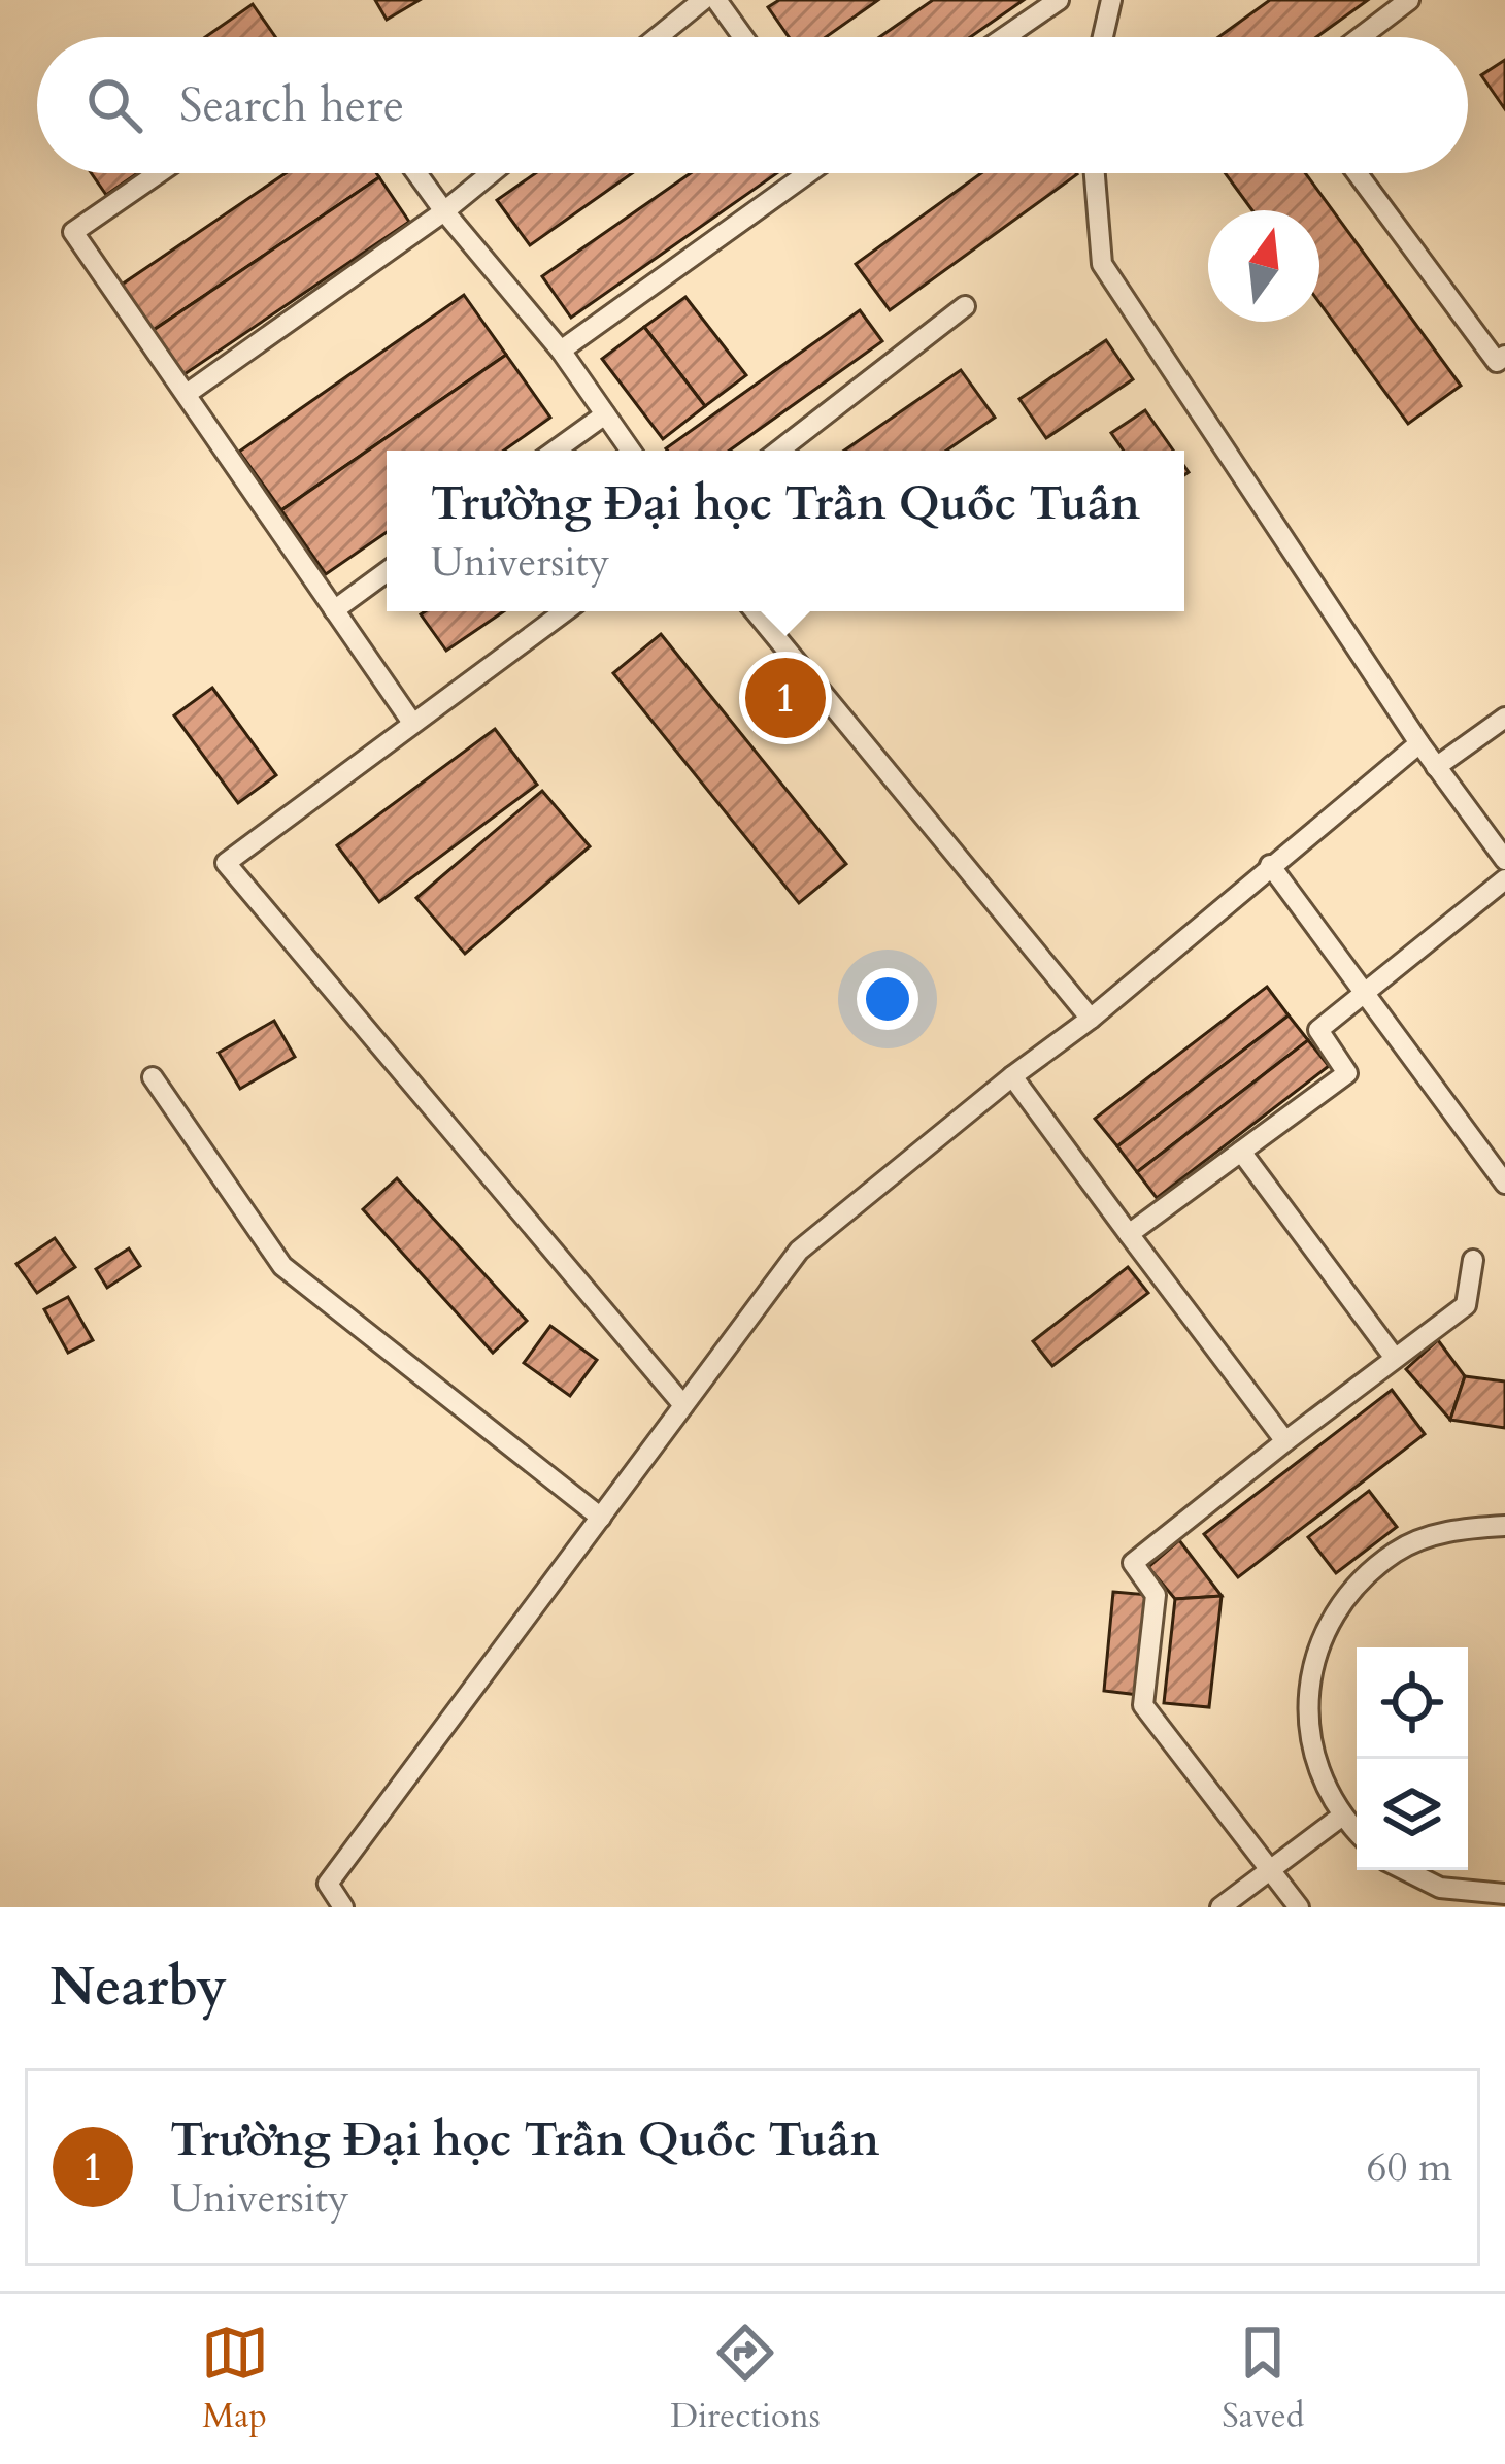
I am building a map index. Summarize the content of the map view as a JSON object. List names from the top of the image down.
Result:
{
  "north": "top",
  "page": {
    "search": "Search here",
    "popup": ["Trường Đại học Trần Quốc Tuấn", "University"],
    "pins": "1",
    "heading": "Nearby",
    "list": [
      {
        "mark": "1",
        "name": "Trường Đại học Trần Quốc Tuấn",
        "note": "University",
        "value": "60 m"
      }
    ],
    "nav": ["Map", "Directions", "Saved"]
  }
}
